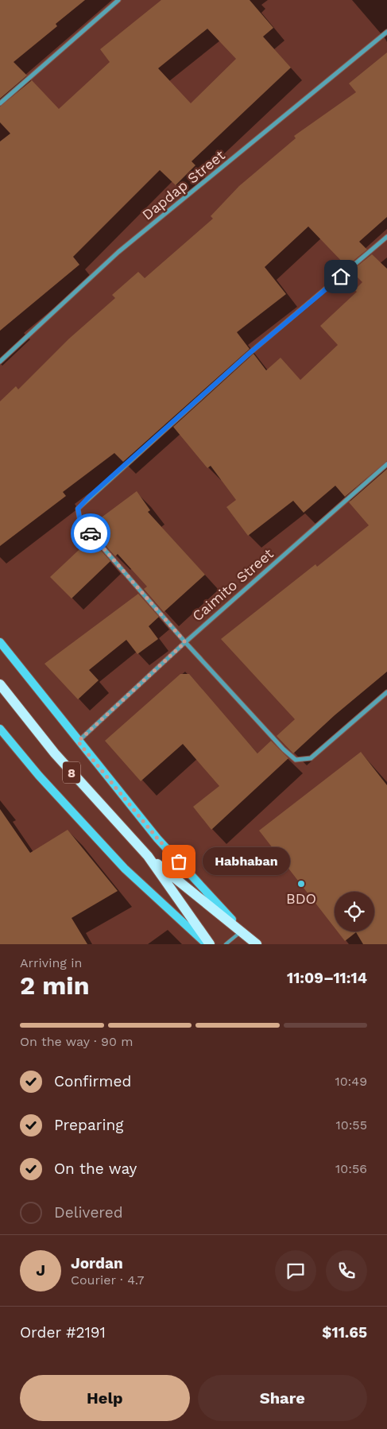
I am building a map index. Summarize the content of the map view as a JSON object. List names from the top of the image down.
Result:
{
  "streets": {
    "main road": ["8"],
    "street": ["Dapdap Street", "Caimito Street"]
  },
  "crossings": [
    ["Caimito Street", "8"]
  ],
  "places": ["Habhaban", "BDO"],
  "page": {
    "bubble": "Habhaban",
    "heading": ["2 min", "Arriving in", "11:09–11:14"],
    "panel": [
      "Jordan",
      "Courier · 4.7",
      "Order #2191",
      "$11.65"
    ],
    "bar": "On the way · 90 m",
    "list": [
      ["Confirmed", "10:49"],
      ["Preparing", "10:55"],
      ["On the way", "10:56"],
      "Delivered"
    ],
    "round": "J",
    "buttons": ["Help", "Share"]
  }
}
